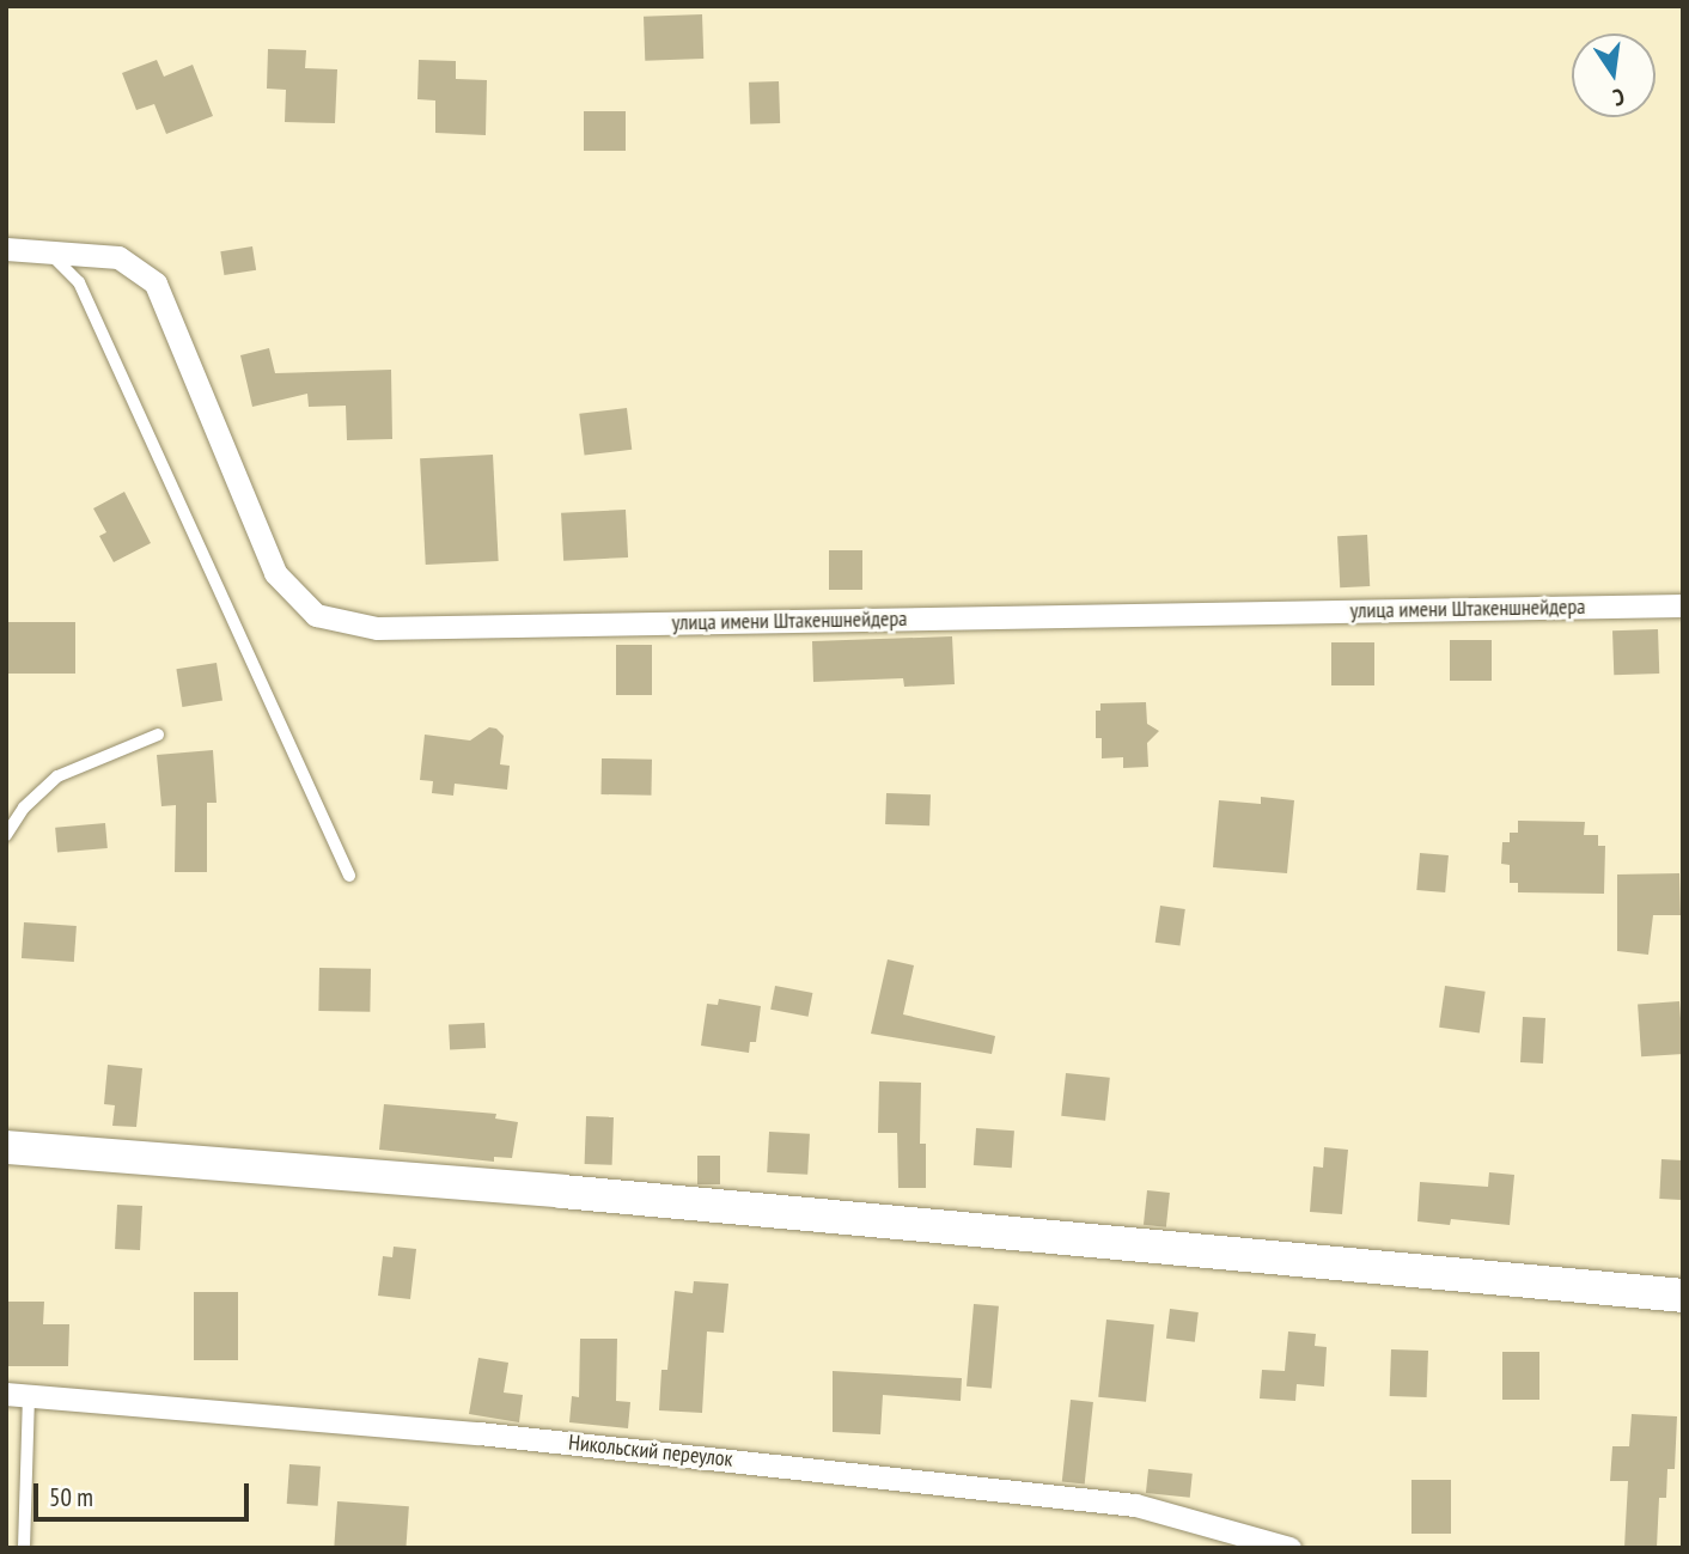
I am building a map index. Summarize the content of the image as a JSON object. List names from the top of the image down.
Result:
{
  "streets": {
    "street": ["улица имени Штакеншнейдера", "Никольский переулок"]
  },
  "scale_bar": "50 m",
  "north": "bottom"
}
